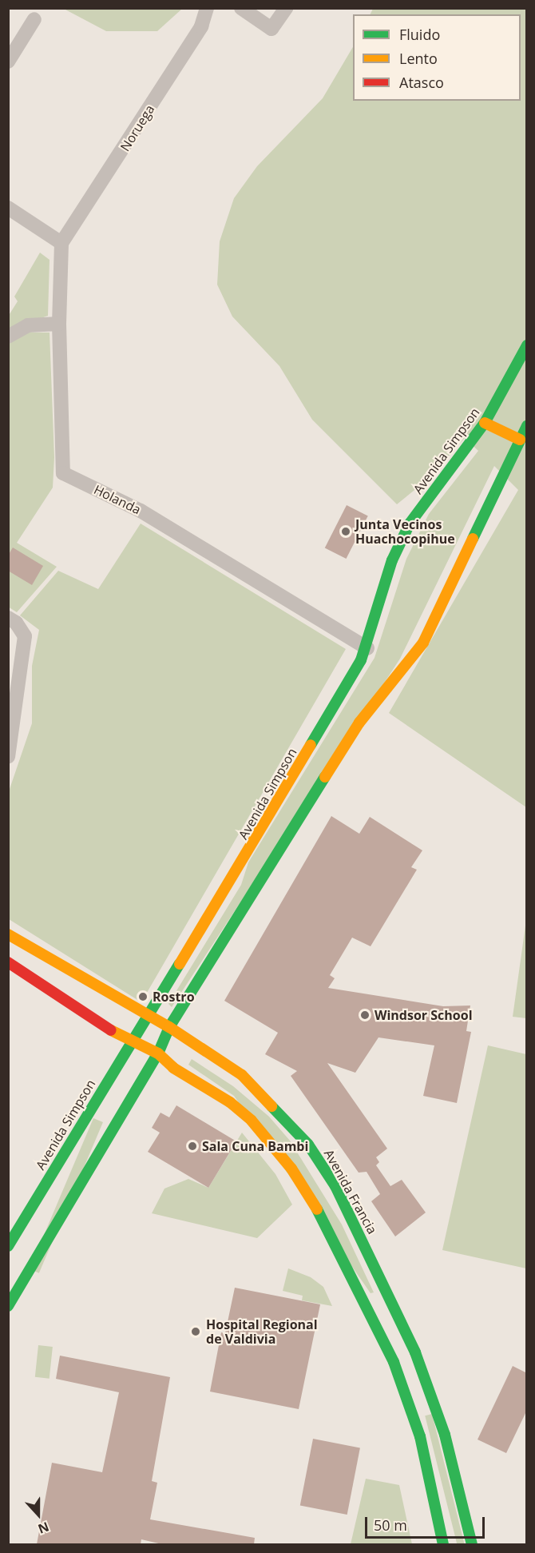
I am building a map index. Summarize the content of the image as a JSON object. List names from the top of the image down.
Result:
{
  "streets": {
    "main road": ["Avenida Simpson", "Avenida Francia"],
    "street": ["Noruega", "Holanda"]
  },
  "crossings": [
    ["Noruega", "Holanda"],
    ["Avenida Simpson", "Holanda"],
    ["Avenida Simpson", "Avenida Francia"]
  ],
  "places": [
    "Junta Vecinos Huachocopihue",
    "Rostro",
    "Windsor School",
    "Sala Cuna Bambi",
    "Hospital Regional de Valdivia"
  ],
  "legend": ["Fluido", "Lento", "Atasco"],
  "scale_bar": "50 m",
  "north": "bottom"
}
